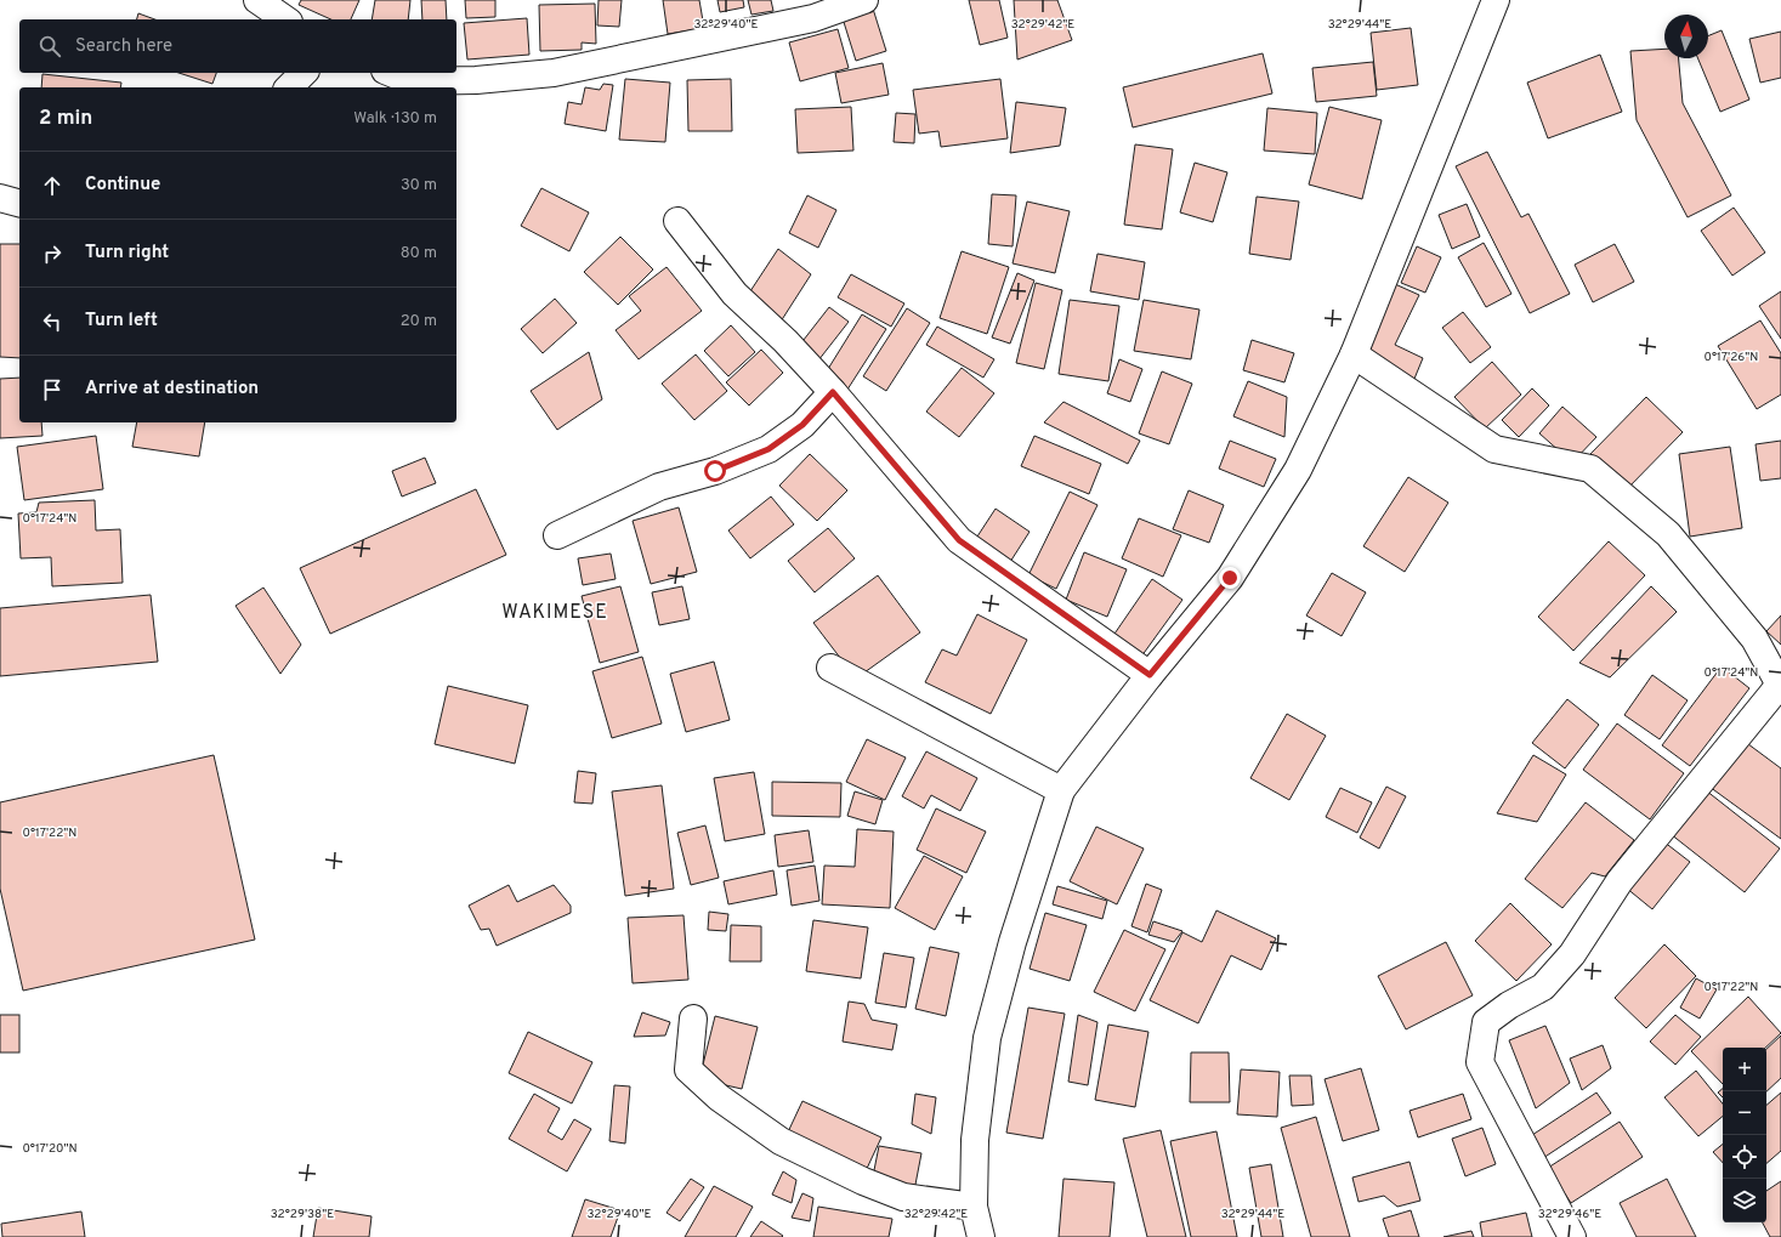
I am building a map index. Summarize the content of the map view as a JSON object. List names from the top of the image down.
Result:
{
  "districts": ["WAKIMESE"],
  "north": "top",
  "page": {
    "search": "Search here",
    "heading": ["2 min", "Walk · 130 m"],
    "list": [
      ["Continue", "30 m"],
      ["Turn right", "80 m"],
      ["Turn left", "20 m"],
      "Arrive at destination"
    ],
    "map_buttons": ["+", "−"]
  },
  "coordinates": [
    "32°29'40\"E",
    "32°29'42\"E",
    "32°29'44\"E",
    "0°17'26\"N",
    "0°17'24\"N",
    "0°17'22\"N",
    "0°17'20\"N",
    "32°29'38\"E",
    "32°29'46\"E"
  ]
}
